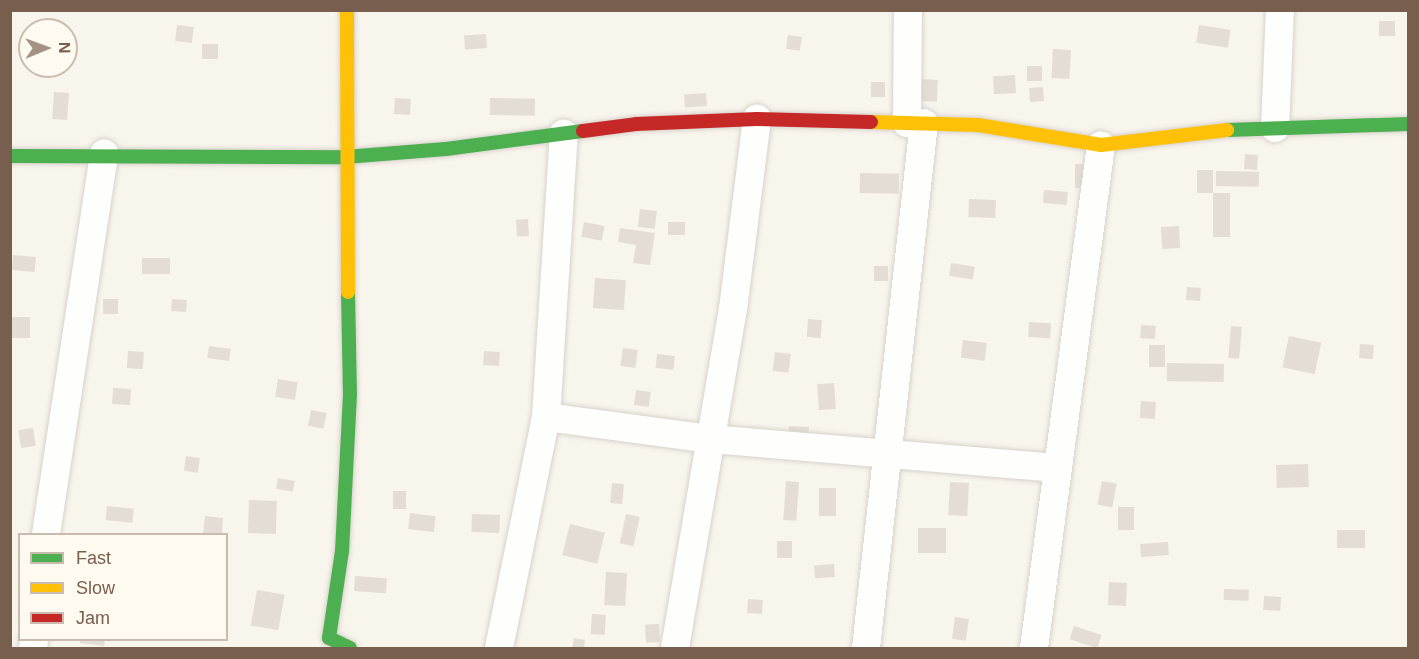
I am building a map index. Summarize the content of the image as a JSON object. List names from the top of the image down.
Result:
{
  "legend": ["Fast", "Slow", "Jam"],
  "north": "right"
}
